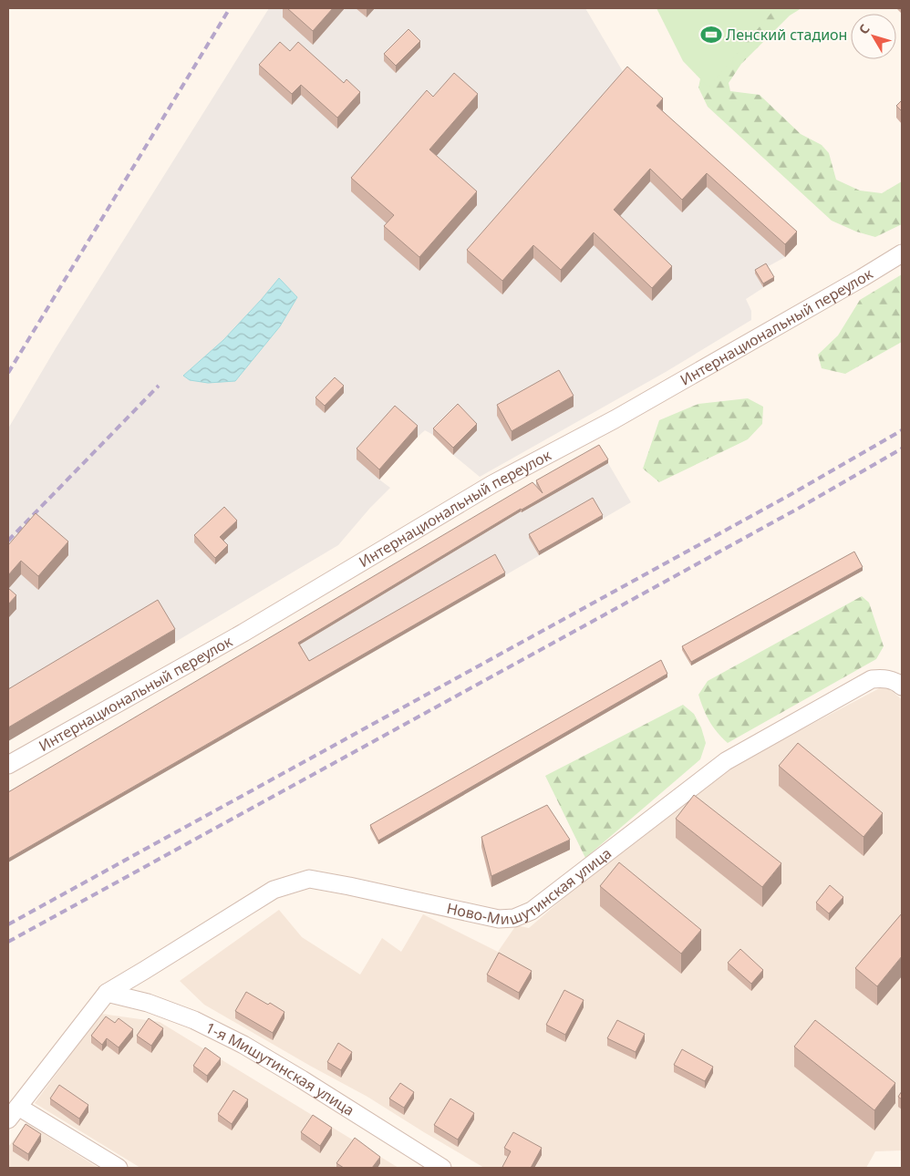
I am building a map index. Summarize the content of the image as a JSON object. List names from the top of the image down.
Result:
{
  "streets": {
    "street": ["Интернациональный переулок", "Ново-Мишутинская улица", "1-я Мишутинская улица"]
  },
  "crossings": [
    ["Ново-Мишутинская улица", "1-я Мишутинская улица"]
  ],
  "places": {
    "sports": ["Ленский стадион"]
  },
  "north": "top left"
}
